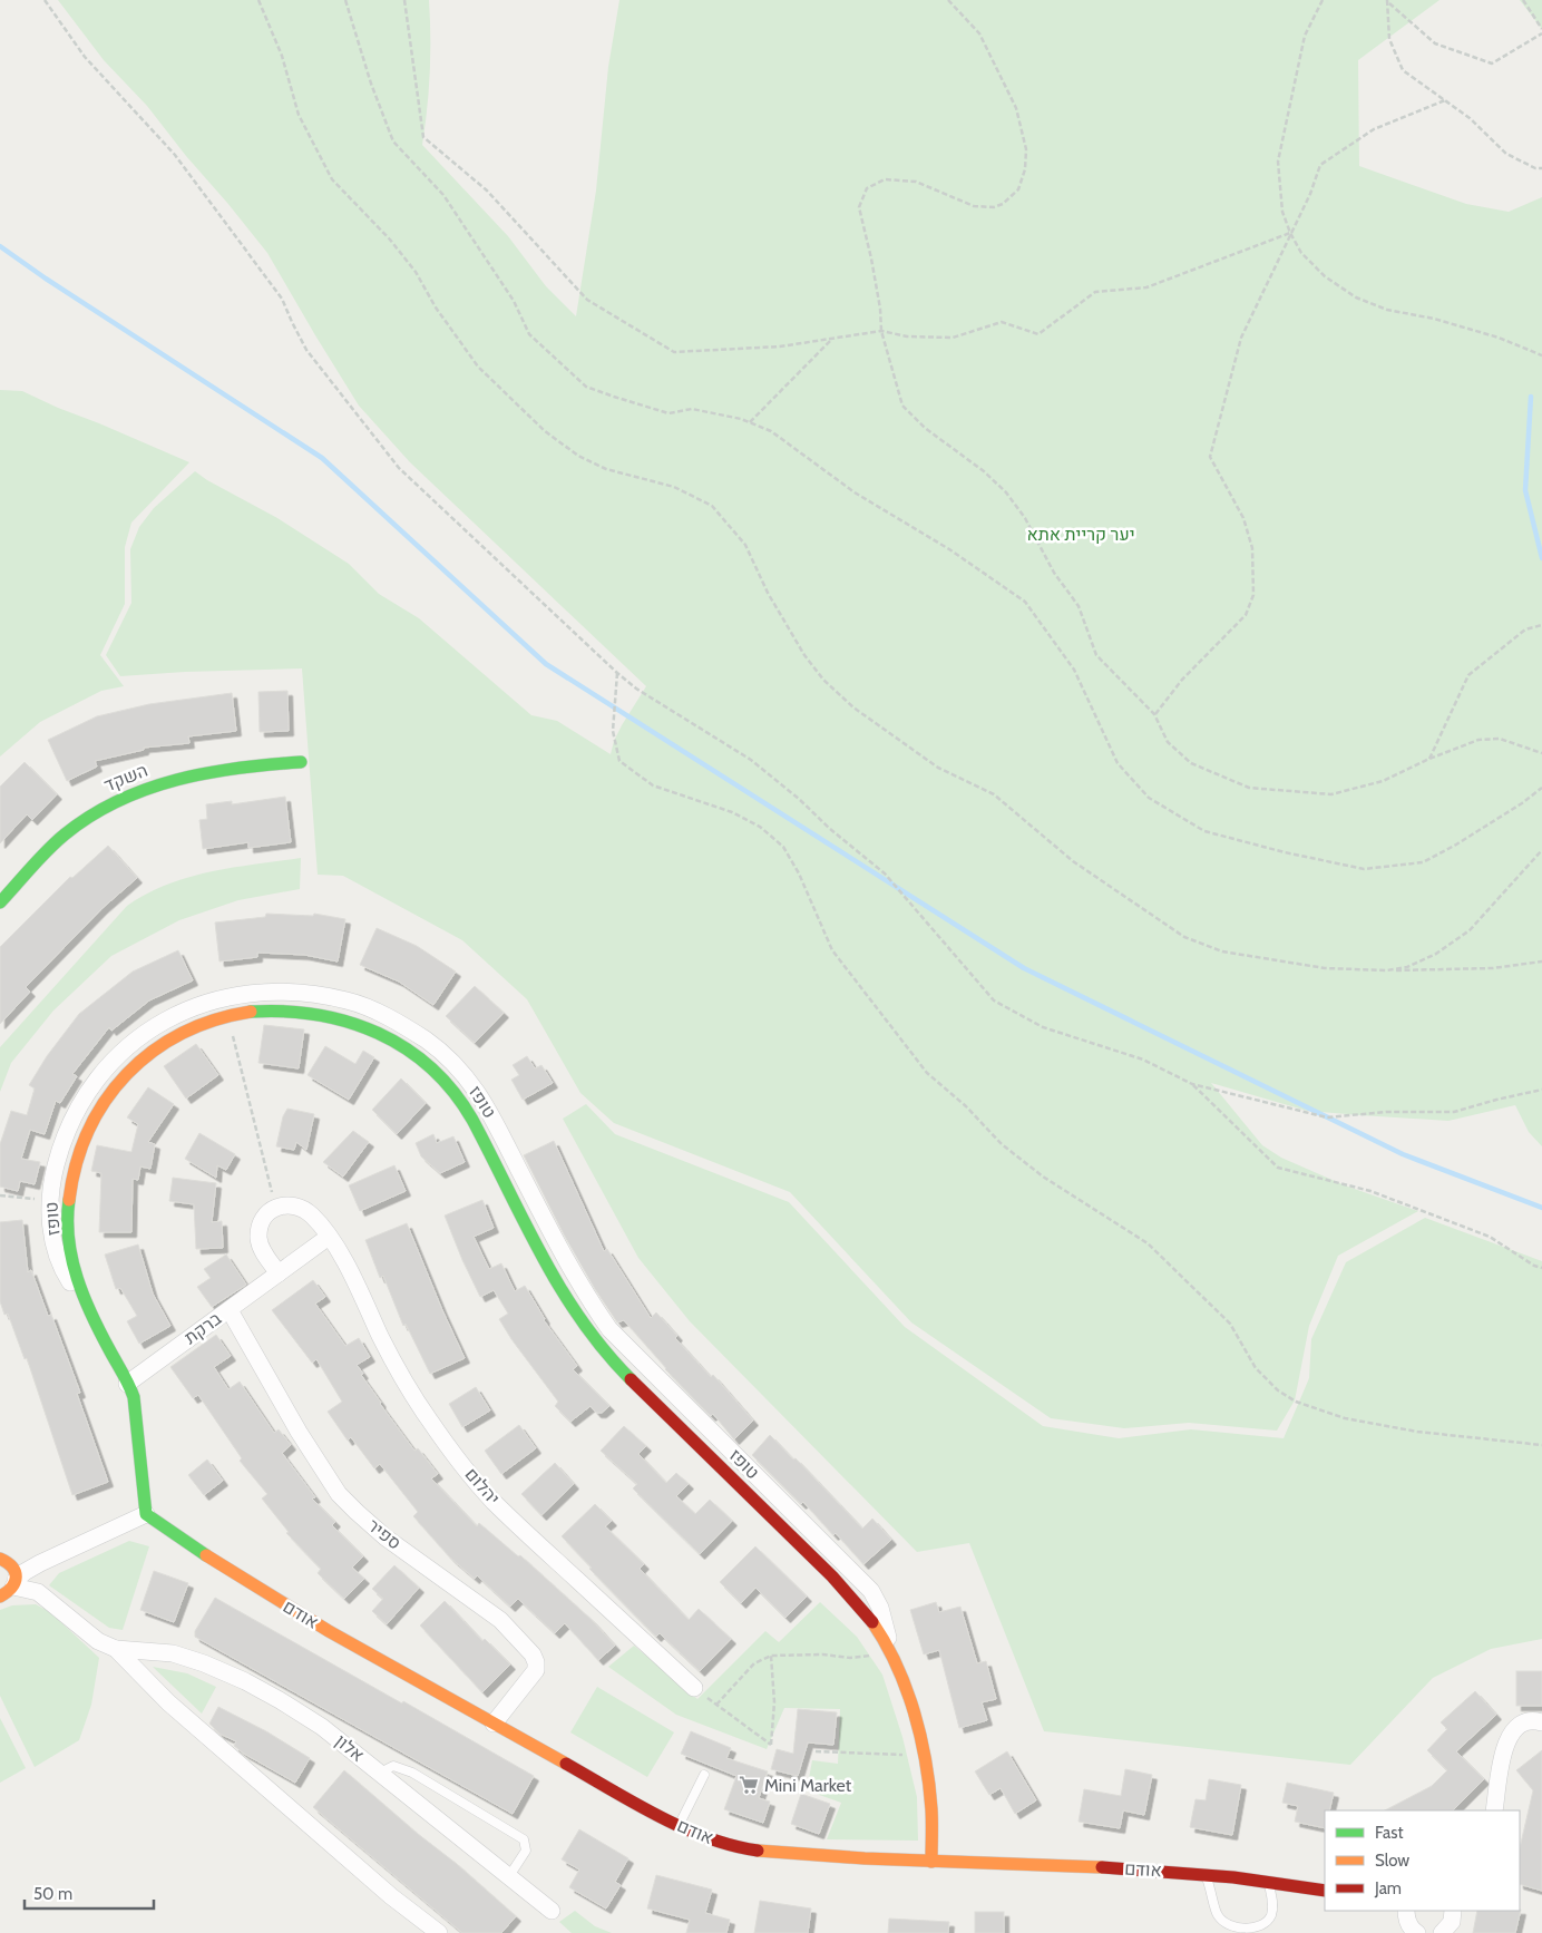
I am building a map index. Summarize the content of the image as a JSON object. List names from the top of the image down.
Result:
{
  "streets": {
    "street": [
      "השקד",
      "טופז",
      "ברקת",
      "יהלום",
      "ספיר",
      "אודם",
      "אלון"
    ]
  },
  "crossings": [
    ["טופז", "ברקת"],
    ["טופז", "אודם"],
    ["ברקת", "יהלום"],
    ["ברקת", "ספיר"],
    ["ספיר", "אודם"]
  ],
  "parks": ["יער קריית אתא"],
  "places": {
    "supermarket": ["Mini Market"]
  },
  "legend": ["Fast", "Slow", "Jam"],
  "scale_bar": "50 m"
}
